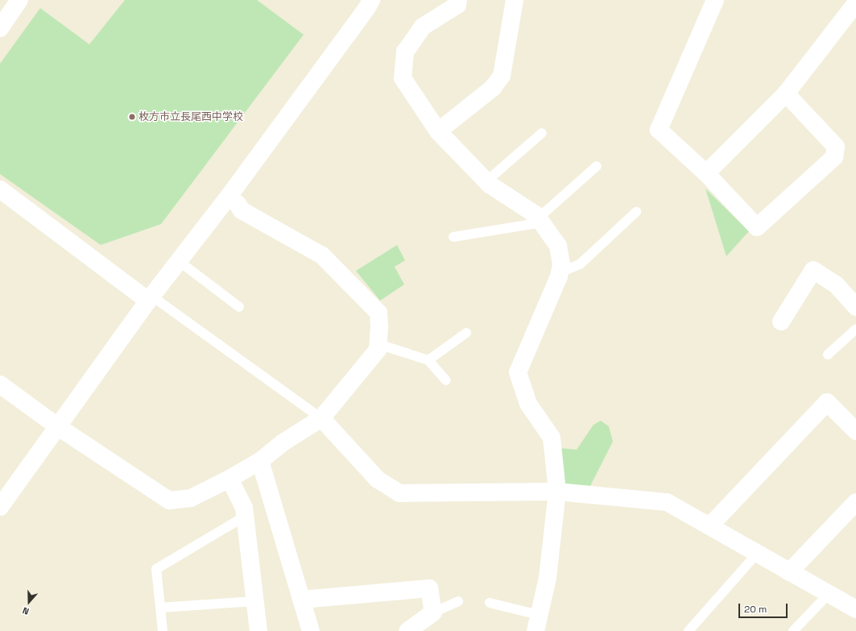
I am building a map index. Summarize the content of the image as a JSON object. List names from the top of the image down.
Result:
{
  "places": ["枚方市立長尾西中学校"],
  "scale_bar": "20 m",
  "north": "bottom"
}
